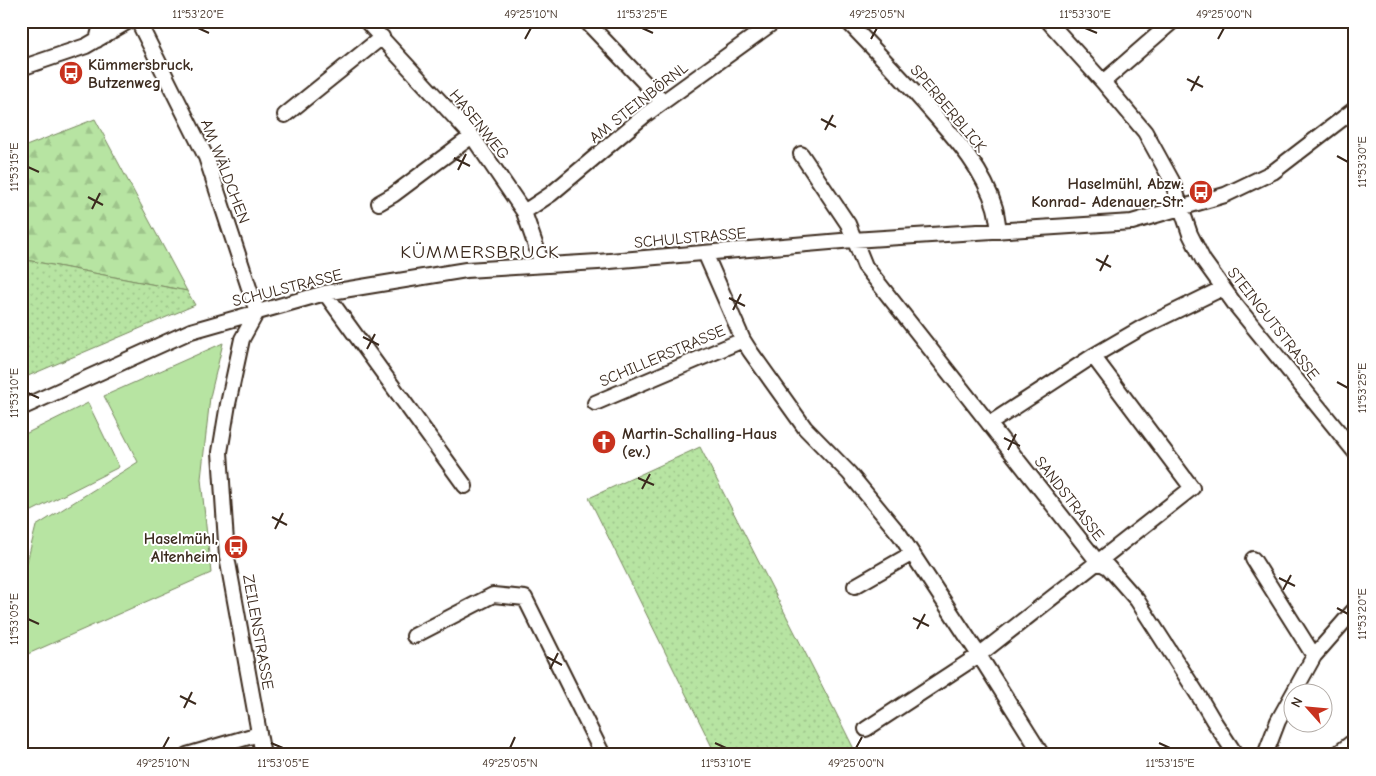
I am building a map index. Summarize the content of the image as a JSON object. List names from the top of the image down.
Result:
{
  "streets": {
    "street": [
      "AM STEINBÖRNL",
      "SPERBERBLICK",
      "HASENWEG",
      "AM WÄLDCHEN",
      "SCHULSTRASSE",
      "STEINGUTSTRASSE",
      "SCHILLERSTRASSE",
      "SANDSTRASSE",
      "ZEILENSTRASSE"
    ]
  },
  "crossings": [
    ["AM STEINBÖRNL", "HASENWEG"],
    ["SPERBERBLICK", "SCHULSTRASSE"],
    ["HASENWEG", "SCHULSTRASSE"],
    ["AM WÄLDCHEN", "SCHULSTRASSE"],
    ["AM WÄLDCHEN", "ZEILENSTRASSE"],
    ["SCHULSTRASSE", "STEINGUTSTRASSE"],
    ["SCHULSTRASSE", "SANDSTRASSE"],
    ["SCHULSTRASSE", "ZEILENSTRASSE"]
  ],
  "districts": ["KÜMMERSBRUCK"],
  "places": {
    "bus stop": ["Kümmersbruck, Butzenweg", "Haselmühl, Abzw. Konrad- Adenauer-Str.", "Haselmühl, Altenheim"],
    "church": ["Martin-Schalling-Haus (ev.)"]
  },
  "north": "top left",
  "coordinates": [
    "11°53'20\"E",
    "49°25'10\"N",
    "11°53'25\"E",
    "49°25'05\"N",
    "11°53'30\"E",
    "49°25'00\"N",
    "11°53'15\"E",
    "11°53'10\"E",
    "11°53'05\"E"
  ]
}
